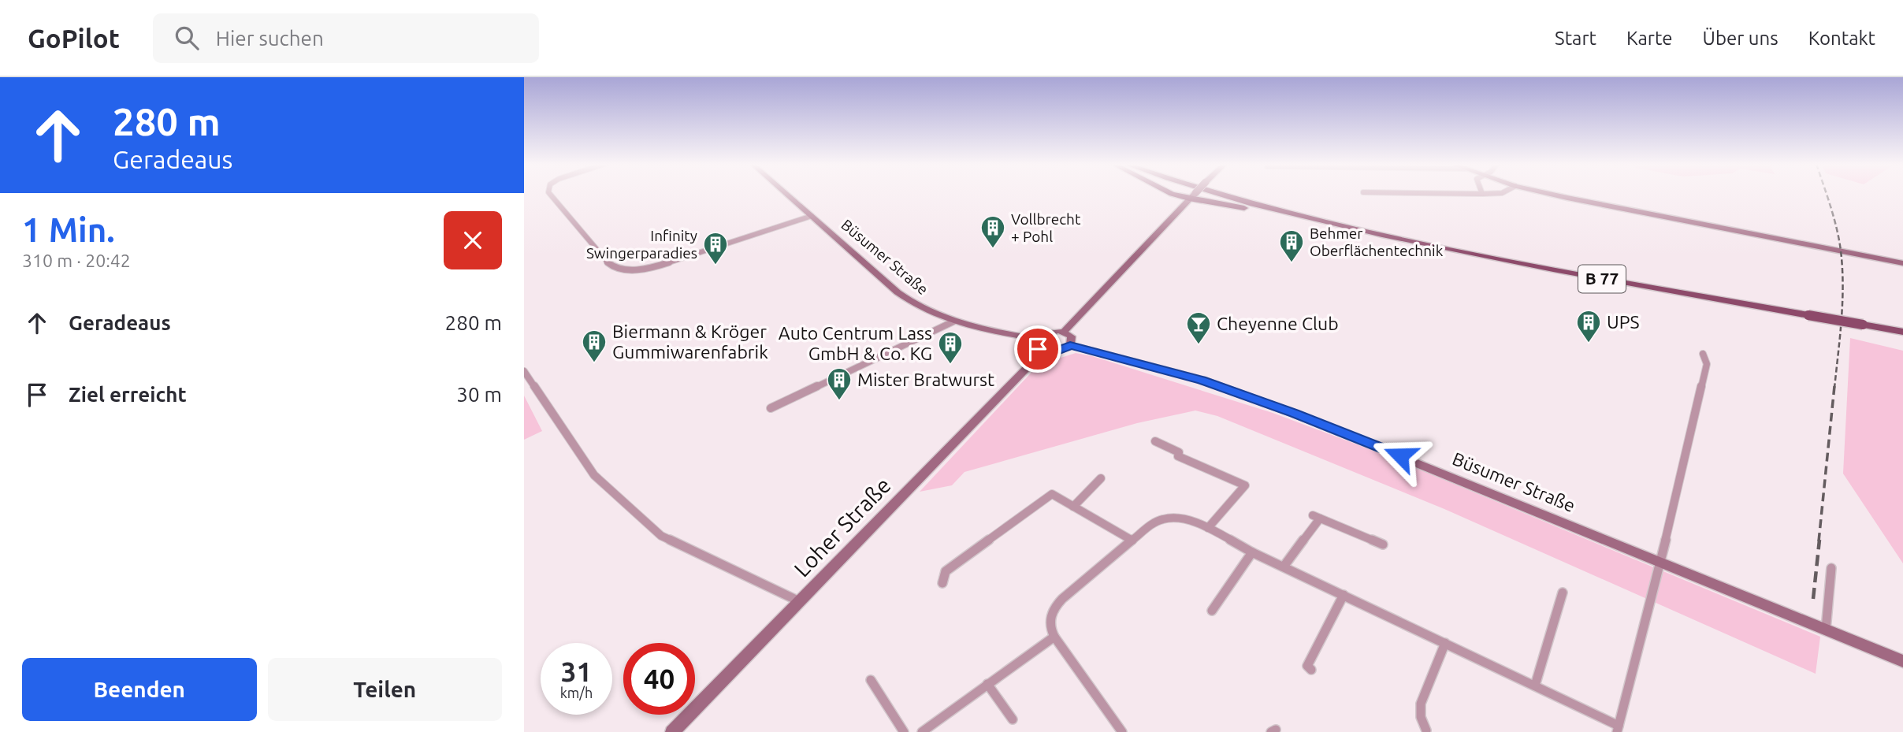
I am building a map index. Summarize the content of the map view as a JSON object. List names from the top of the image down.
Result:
{
  "streets": {
    "main road": ["Büsumer Straße", "B 77", "Loher Straße"]
  },
  "places": {
    "building": [
      "Vollbrecht + Pohl",
      "Behmer Oberflächentechnik",
      "Infinity Swingerparadies",
      "UPS",
      "Biermann & Kröger Gummiwarenfabrik",
      "Auto Centrum Lass GmbH & Co. KG",
      "Mister Bratwurst"
    ],
    "bar": ["Cheyenne Club"]
  },
  "page": {
    "header": "GoPilot",
    "search": "Hier suchen",
    "nav": [
      "Start",
      "Karte",
      "Über uns",
      "Kontakt"
    ],
    "turn": ["280 m", "Geradeaus"],
    "heading": ["1 Min.", "310 m · 20:42"],
    "list": [
      {
        "name": "Geradeaus",
        "value": "280 m"
      },
      {
        "name": "Ziel erreicht",
        "value": "30 m"
      }
    ],
    "speed": "31 km/h",
    "limit": "40",
    "buttons": ["Beenden", "Teilen"]
  }
}
